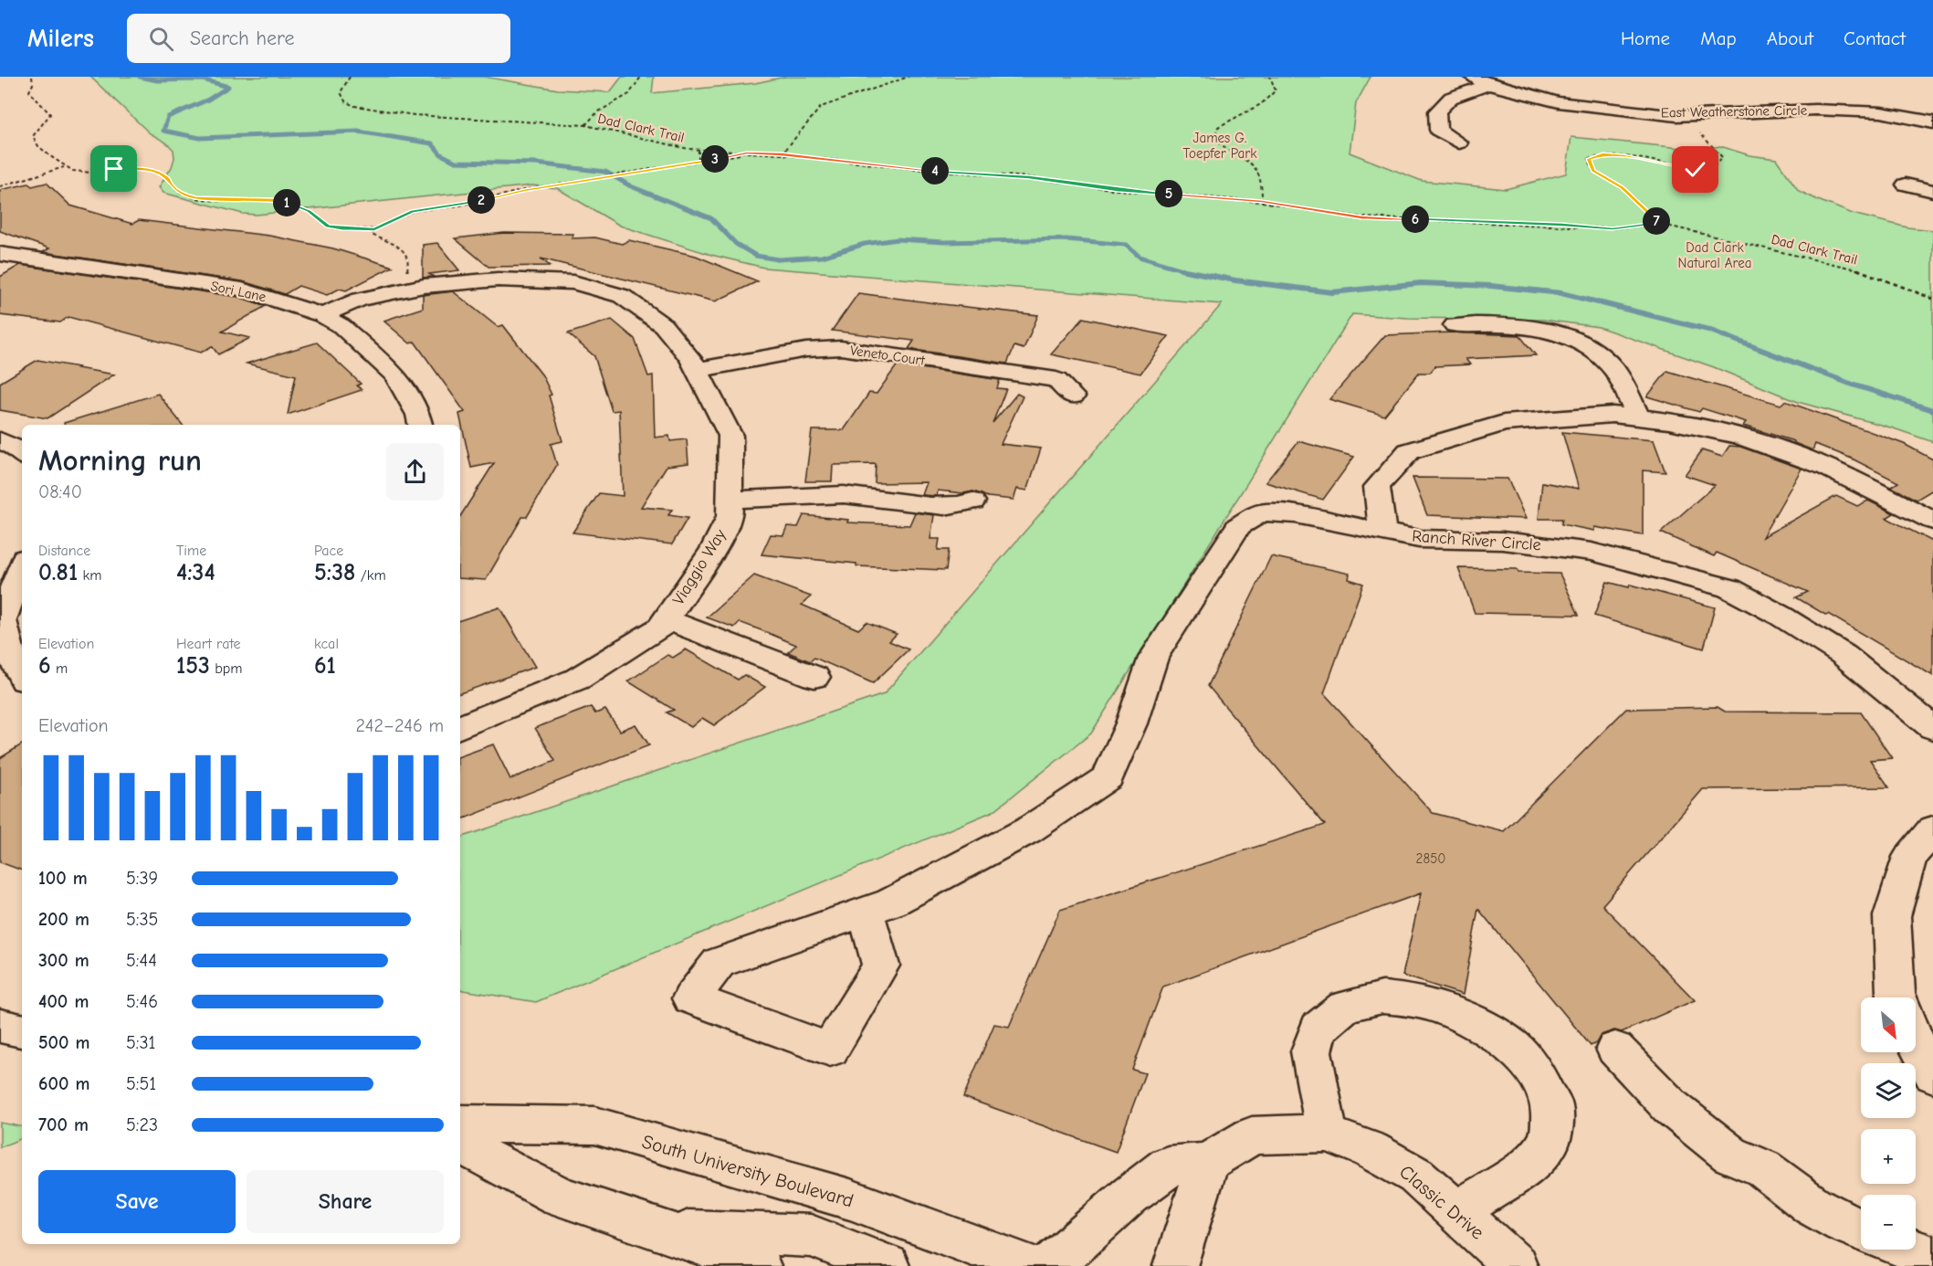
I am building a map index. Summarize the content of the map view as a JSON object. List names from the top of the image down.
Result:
{
  "streets": {
    "street": [
      "East Weatherstone Circle",
      "Sori Lane",
      "Veneto Court",
      "Ranch River Circle",
      "Viaggio Way",
      "South University Boulevard",
      "Classic Drive"
    ],
    "path": ["Dad Clark Trail"]
  },
  "crossings": [
    ["Sori Lane", "Viaggio Way"],
    ["Veneto Court", "Viaggio Way"]
  ],
  "parks": ["James G. Toepfer Park", "Dad Clark Natural Area"],
  "house_numbers": ["2850"],
  "north": "bottom right",
  "page": {
    "header": "Milers",
    "search": "Search here",
    "nav": [
      "Home",
      "Map",
      "About",
      "Contact"
    ],
    "pins": [
      "3",
      "4",
      "5",
      "2",
      "1",
      "6",
      "7"
    ],
    "heading": ["Morning run", "08:40"],
    "stats": [
      ["Distance", "0.81 km"],
      ["Time", "4:34"],
      ["Pace", "5:38 /km"],
      ["Elevation", "6 m"],
      ["Heart rate", "153 bpm"],
      ["kcal", "61"]
    ],
    "chart": ["Elevation", "242–246 m"],
    "list": [
      {
        "name": "100 m",
        "note": "5:39"
      },
      {
        "name": "200 m",
        "note": "5:35"
      },
      {
        "name": "300 m",
        "note": "5:44"
      },
      {
        "name": "400 m",
        "note": "5:46"
      },
      {
        "name": "500 m",
        "note": "5:31"
      },
      {
        "name": "600 m",
        "note": "5:51"
      },
      {
        "name": "700 m",
        "note": "5:23"
      }
    ],
    "map_buttons": ["+", "−"],
    "buttons": ["Save", "Share"]
  }
}
